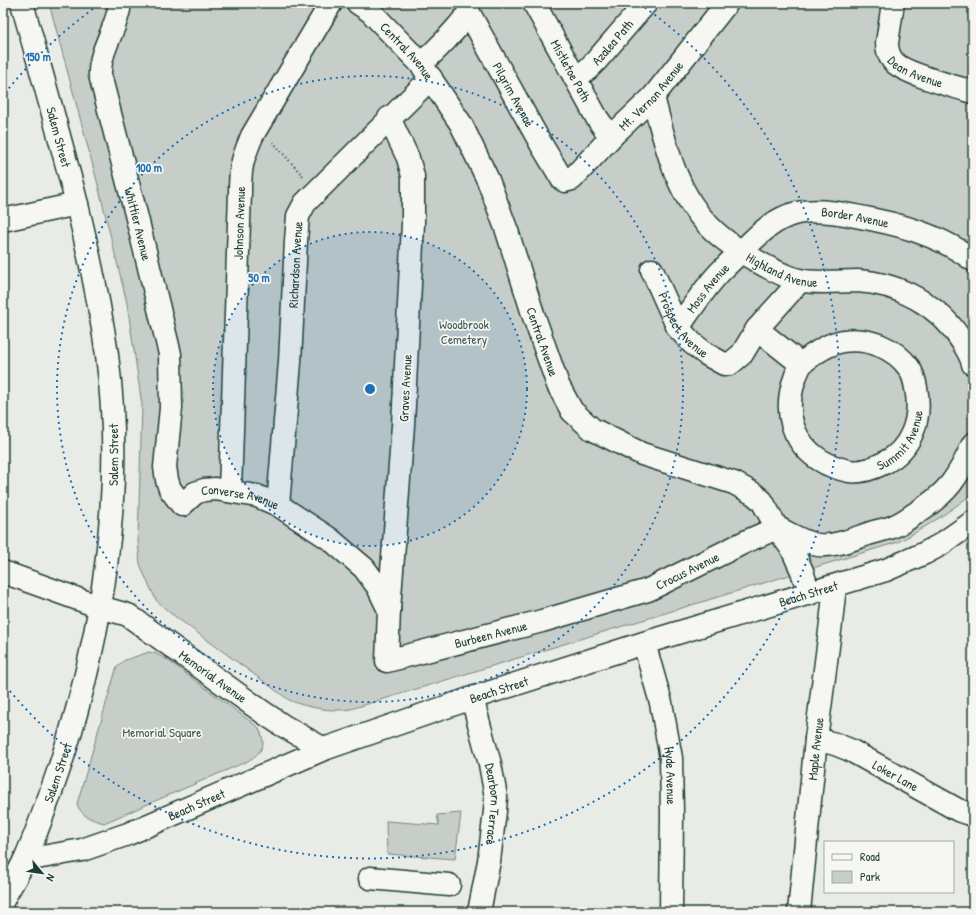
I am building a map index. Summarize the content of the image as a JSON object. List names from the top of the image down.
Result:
{
  "streets": {
    "street": [
      "Azalea Path",
      "Central Avenue",
      "Dean Avenue",
      "Mistletoe Path",
      "Pilgrim Avenue",
      "Mt. Vernon Avenue",
      "Salem Street",
      "Border Avenue",
      "Johnson Avenue",
      "Whittier Avenue",
      "Richardson Avenue",
      "Highland Avenue",
      "Moss Avenue",
      "Prospect Avenue",
      "Graves Avenue",
      "Summit Avenue",
      "Converse Avenue",
      "Crocus Avenue",
      "Beach Street",
      "Burbeen Avenue",
      "Memorial Avenue",
      "Maple Avenue",
      "Loker Lane",
      "Hyde Avenue",
      "Dearborn Terrace"
    ]
  },
  "crossings": [
    ["Azalea Path", "Mistletoe Path"],
    ["Central Avenue", "Richardson Avenue"],
    ["Central Avenue", "Crocus Avenue"],
    ["Central Avenue", "Beach Street"],
    ["Mistletoe Path", "Mt. Vernon Avenue"],
    ["Pilgrim Avenue", "Mt. Vernon Avenue"],
    ["Pilgrim Avenue", "Richardson Avenue"],
    ["Mt. Vernon Avenue", "Highland Avenue"],
    ["Salem Street", "Beach Street"],
    ["Salem Street", "Memorial Avenue"],
    ["Border Avenue", "Highland Avenue"],
    ["Border Avenue", "Moss Avenue"],
    ["Johnson Avenue", "Converse Avenue"],
    ["Whittier Avenue", "Converse Avenue"],
    ["Richardson Avenue", "Graves Avenue"],
    ["Richardson Avenue", "Converse Avenue"],
    ["Highland Avenue", "Moss Avenue"],
    ["Moss Avenue", "Prospect Avenue"],
    ["Graves Avenue", "Converse Avenue"],
    ["Graves Avenue", "Burbeen Avenue"],
    ["Crocus Avenue", "Burbeen Avenue"],
    ["Beach Street", "Memorial Avenue"],
    ["Beach Street", "Maple Avenue"],
    ["Beach Street", "Hyde Avenue"],
    ["Beach Street", "Dearborn Terrace"],
    ["Maple Avenue", "Loker Lane"]
  ],
  "parks": ["Woodbrook Cemetery", "Memorial Square"],
  "legend": ["Road", "Park"],
  "north": "bottom right",
  "rings": ["150 m", "100 m", "50 m"]
}
